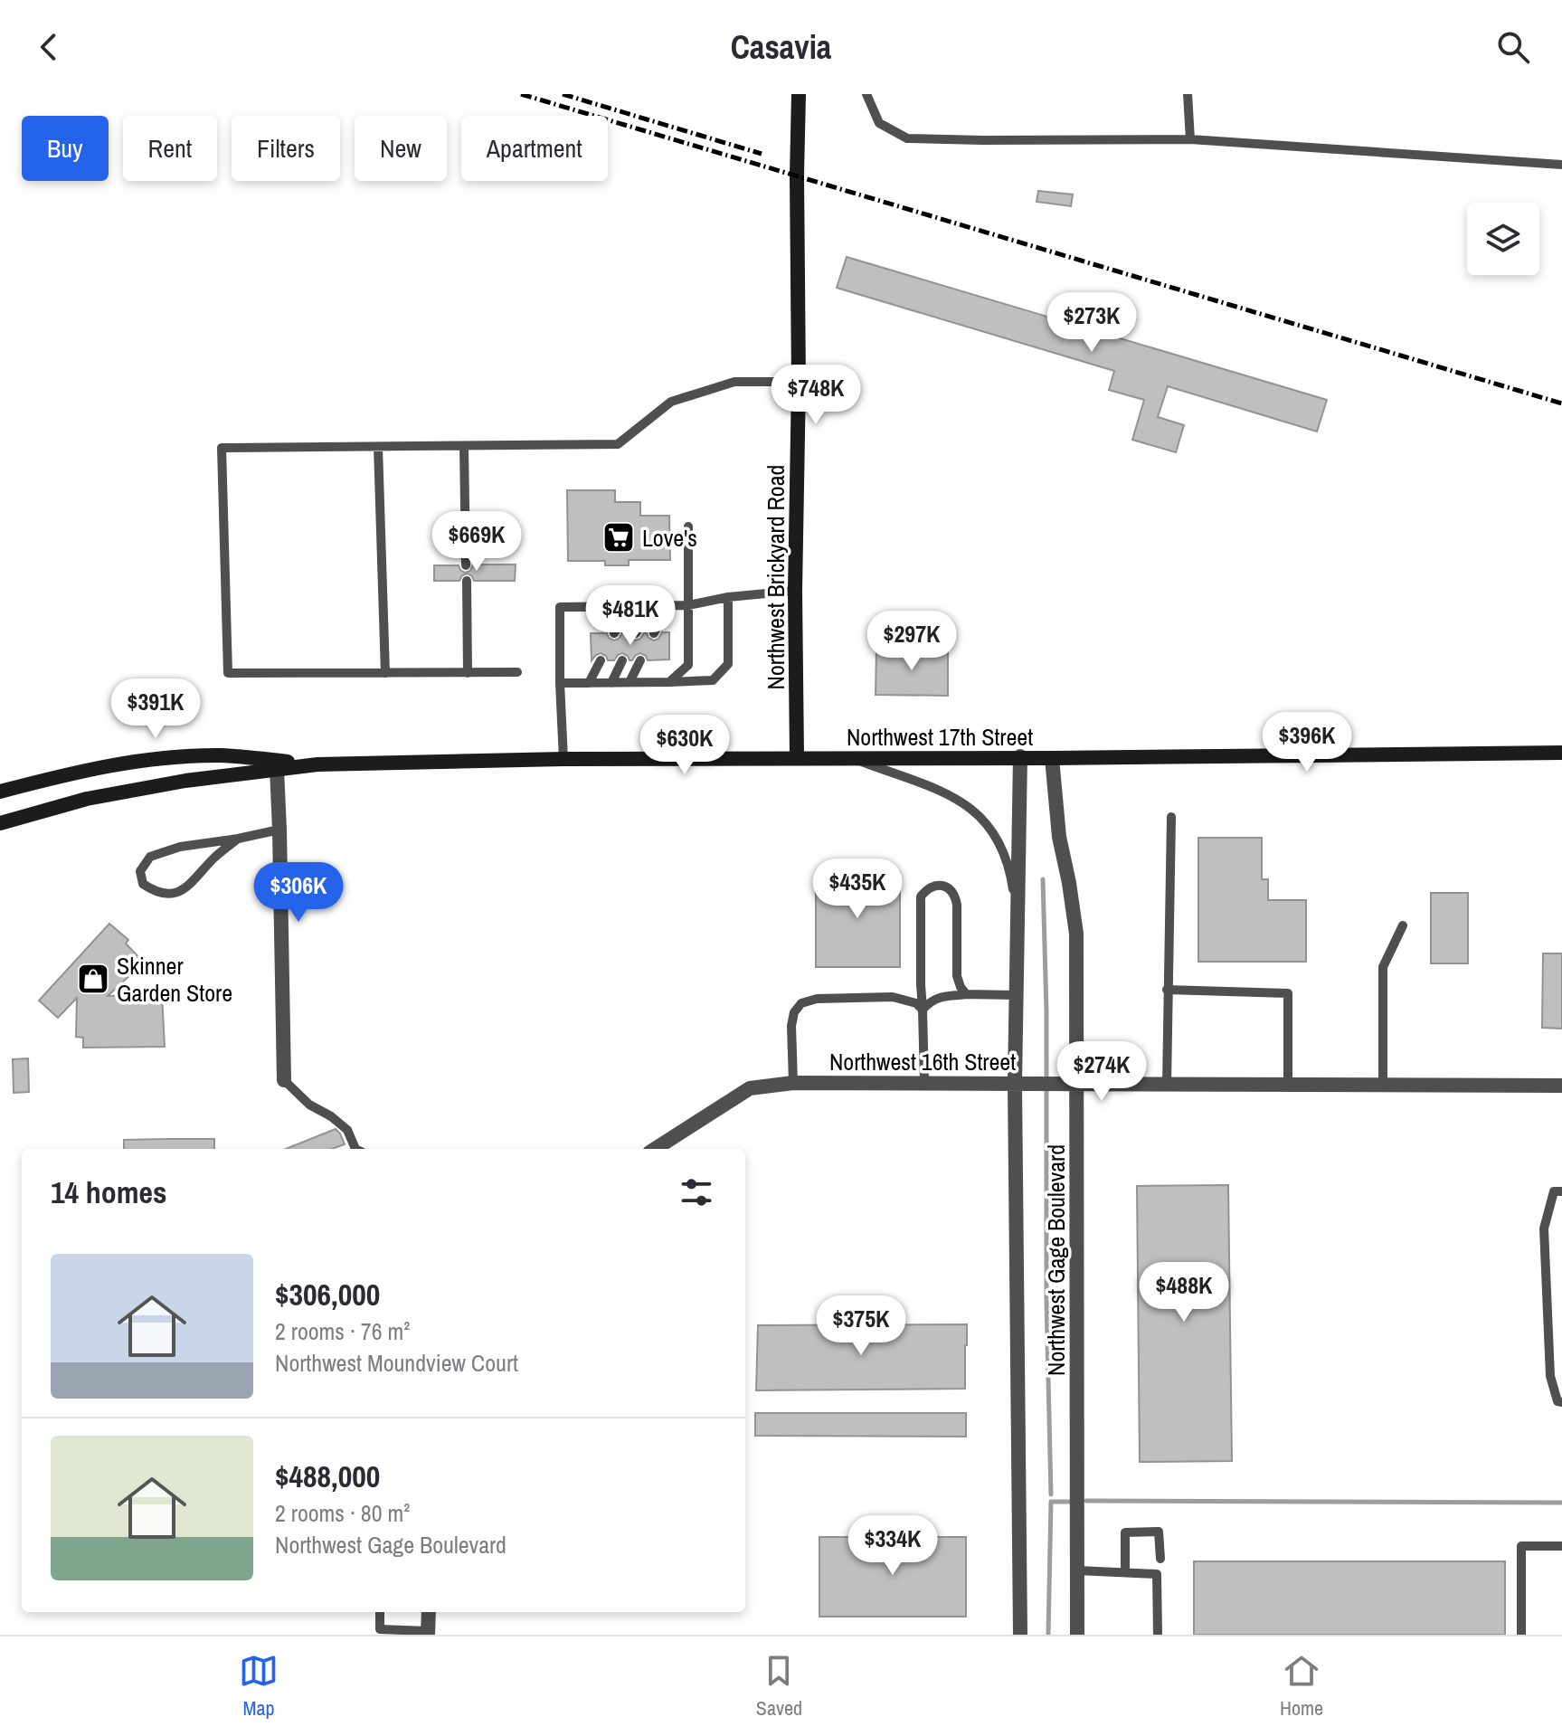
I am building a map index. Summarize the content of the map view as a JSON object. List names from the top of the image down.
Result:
{
  "streets": {
    "main road": ["Northwest Brickyard Road", "Northwest 17th Street"],
    "street": ["Northwest 16th Street", "Northwest Gage Boulevard"]
  },
  "crossings": [
    ["Northwest Brickyard Road", "Northwest 17th Street"],
    ["Northwest 17th Street", "Northwest Gage Boulevard"],
    ["Northwest 16th Street", "Northwest Gage Boulevard"]
  ],
  "places": {
    "supermarket": ["Love's"],
    "shop": ["Skinner Garden Store"]
  },
  "page": {
    "header": "Casavia",
    "chip": [
      "Buy",
      "Rent",
      "Filters",
      "New",
      "Apartment"
    ],
    "price": [
      "$273K",
      "$748K",
      "$669K",
      "$481K",
      "$297K",
      "$391K",
      "$396K",
      "$630K",
      "$435K",
      "$306K",
      "$274K",
      "$488K",
      "$375K",
      "$334K"
    ],
    "heading": "14 homes",
    "list": [
      {
        "name": "$306,000",
        "note": "2 rooms · 76 m² · Northwest Moundview Court"
      },
      {
        "name": "$488,000",
        "note": "2 rooms · 80 m² · Northwest Gage Boulevard"
      }
    ],
    "tabs": ["Map", "Saved", "Home"]
  }
}
